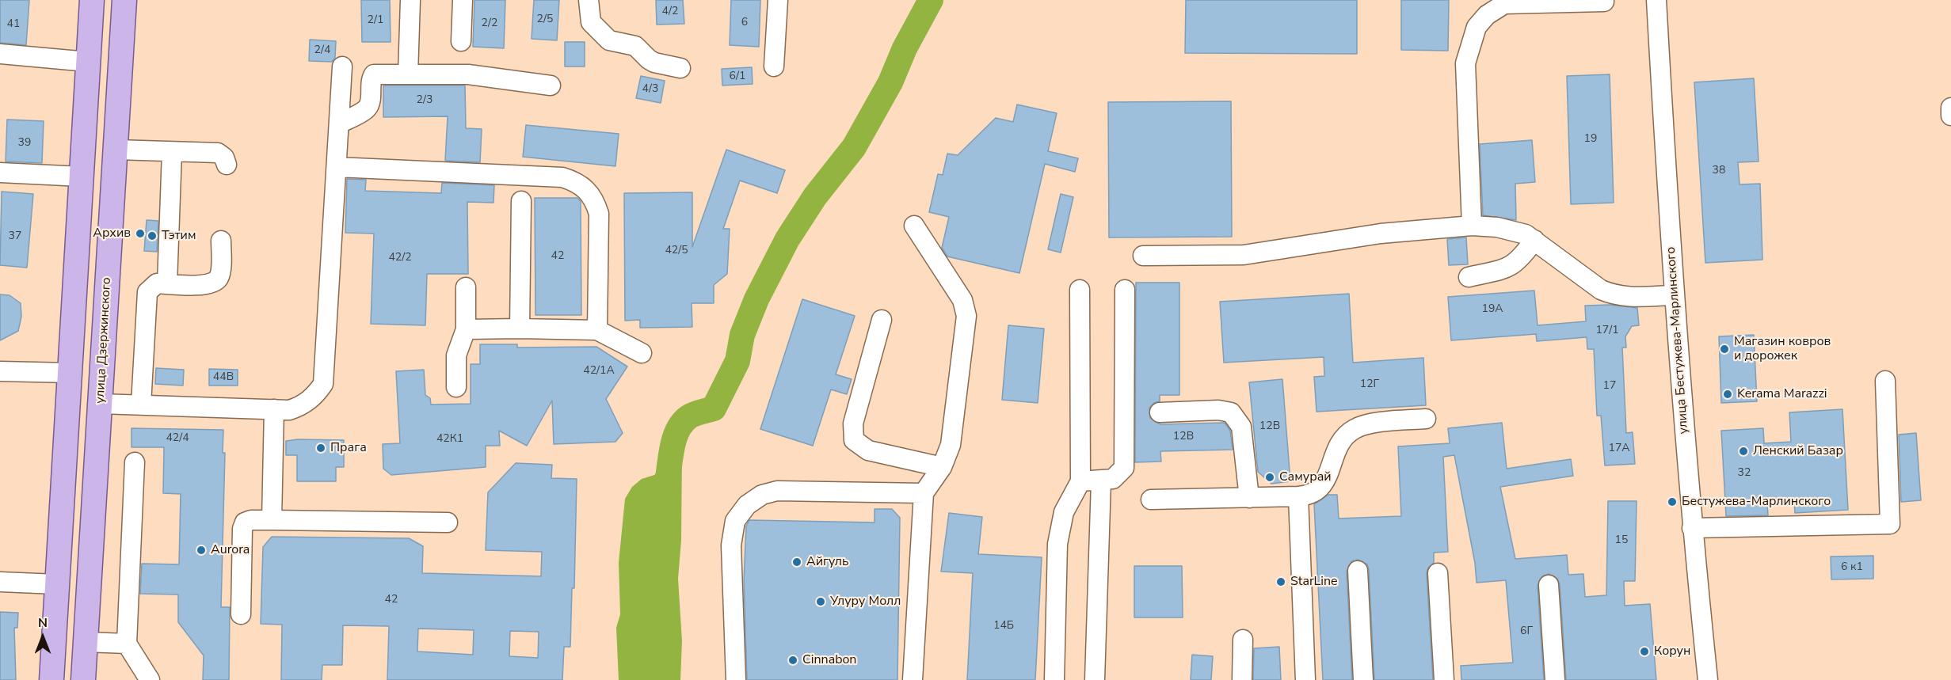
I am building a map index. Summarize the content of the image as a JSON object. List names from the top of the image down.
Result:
{
  "streets": {
    "main road": ["улица Дзержинского"],
    "street": ["улица Бестужева-Марлинского"]
  },
  "places": [
    "Архив",
    "Тэтим",
    "Магазин ковров и дорожек",
    "Kerama Marazzi",
    "Прага",
    "Ленский Базар",
    "Самурай",
    "Бестужева-Марлинского",
    "Aurora",
    "Айгуль",
    "StarLine",
    "Улуру Молл",
    "Корун",
    "Cinnabon"
  ],
  "house_numbers": [
    "4/2",
    "2/5",
    "2/1",
    "6",
    "2/2",
    "41",
    "2/4",
    "6/1",
    "4/3",
    "2/3",
    "19",
    "39",
    "38",
    "37",
    "42/5",
    "42",
    "42/2",
    "19А",
    "17/1",
    "42/1А",
    "44В",
    "12Г",
    "17",
    "12В",
    "12В",
    "42/4",
    "42К1",
    "17А",
    "32",
    "15",
    "6 к1",
    "42",
    "14Б",
    "6Г"
  ],
  "north": "top"
}
